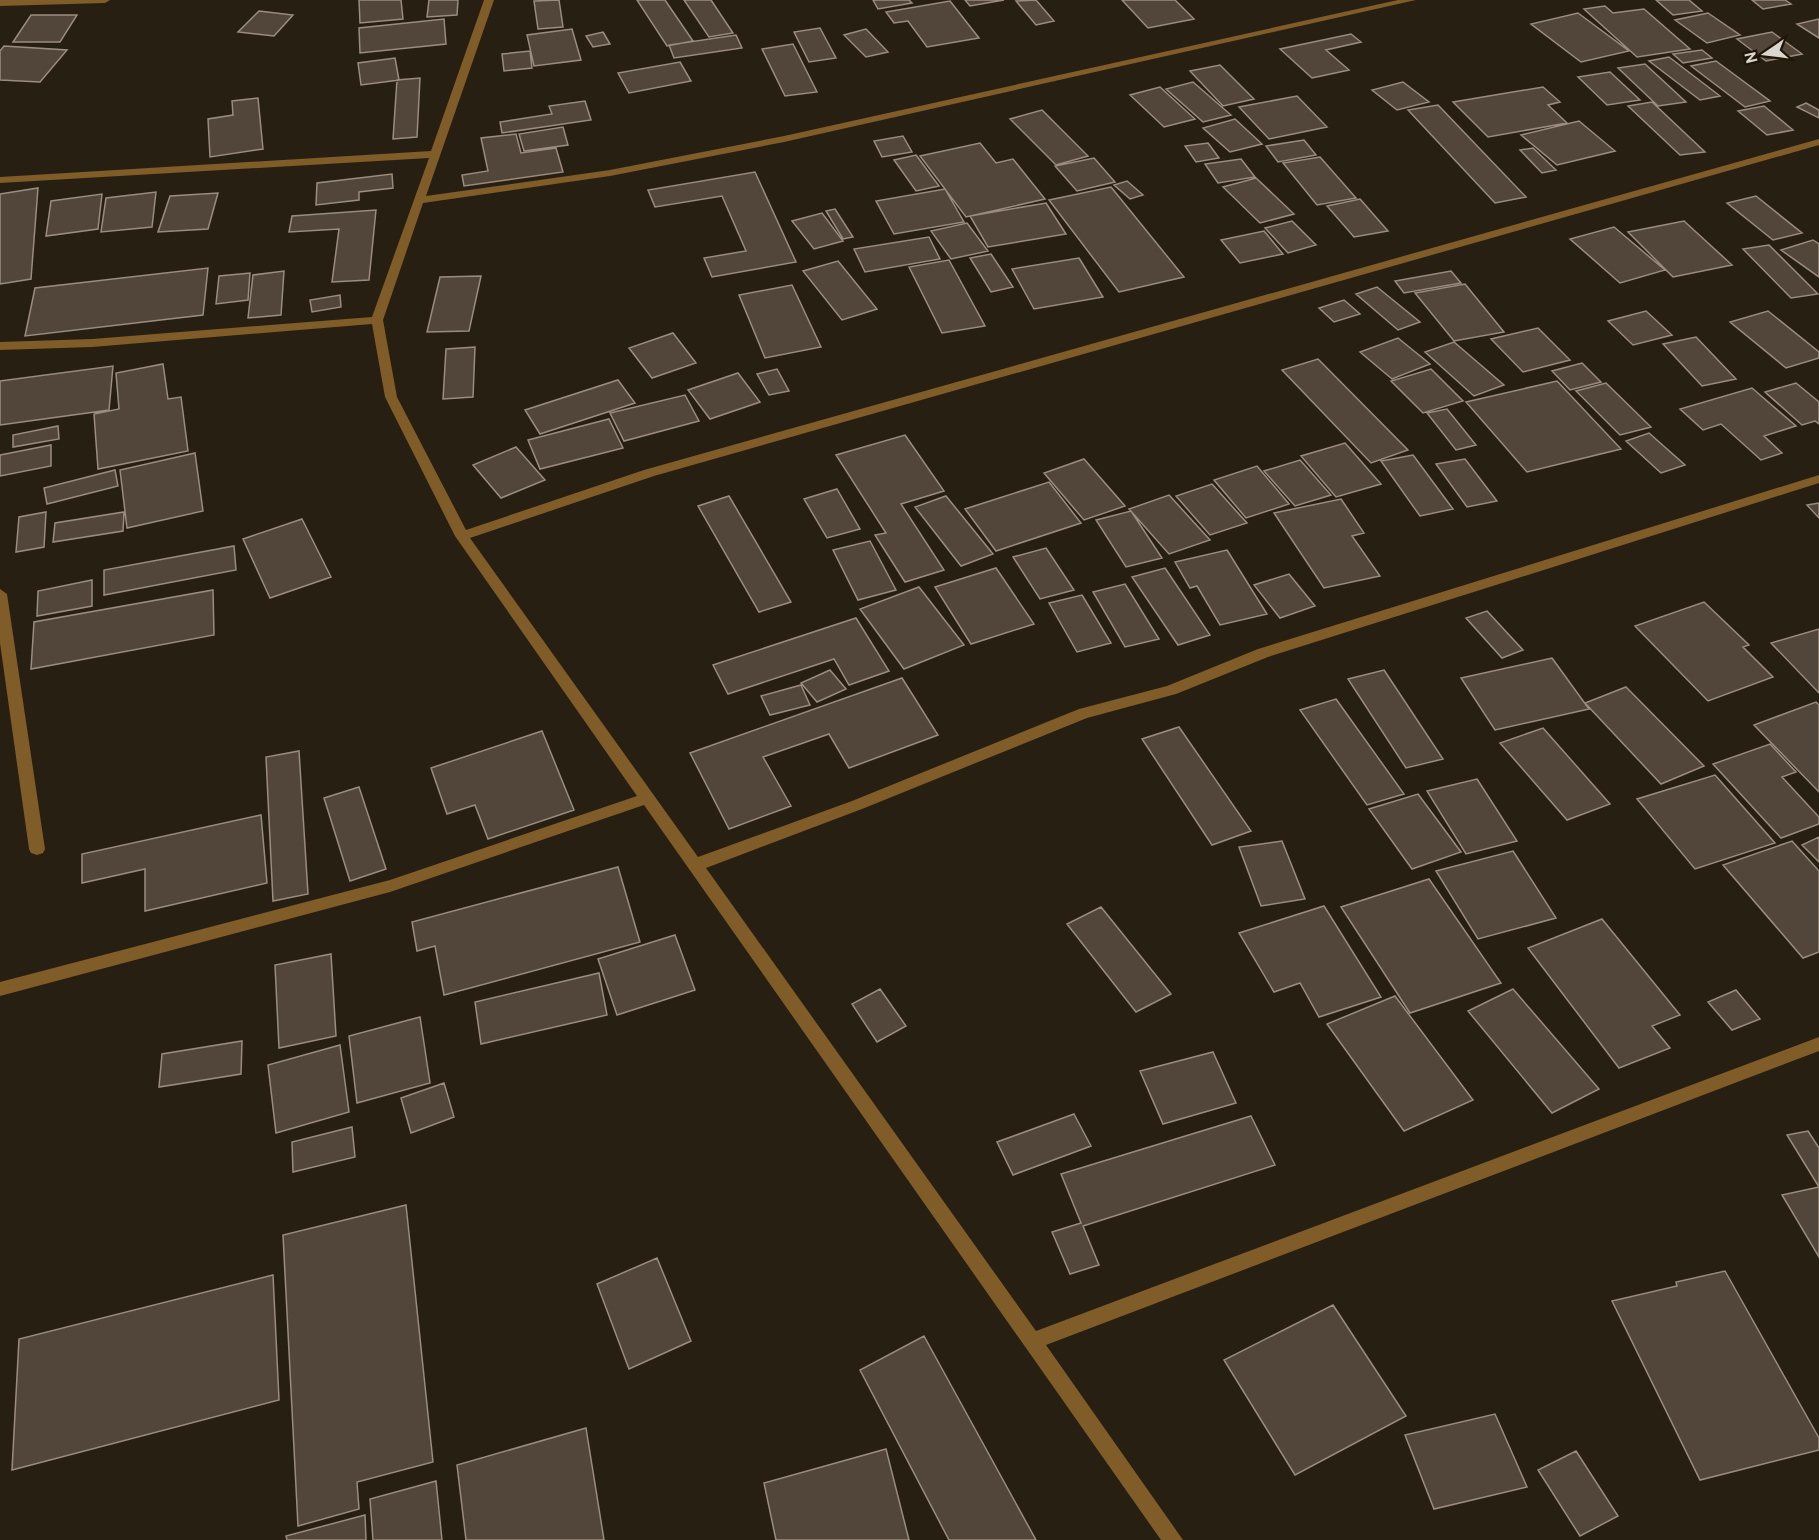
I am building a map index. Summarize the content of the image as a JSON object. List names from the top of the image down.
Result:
{
  "north": "left"
}
